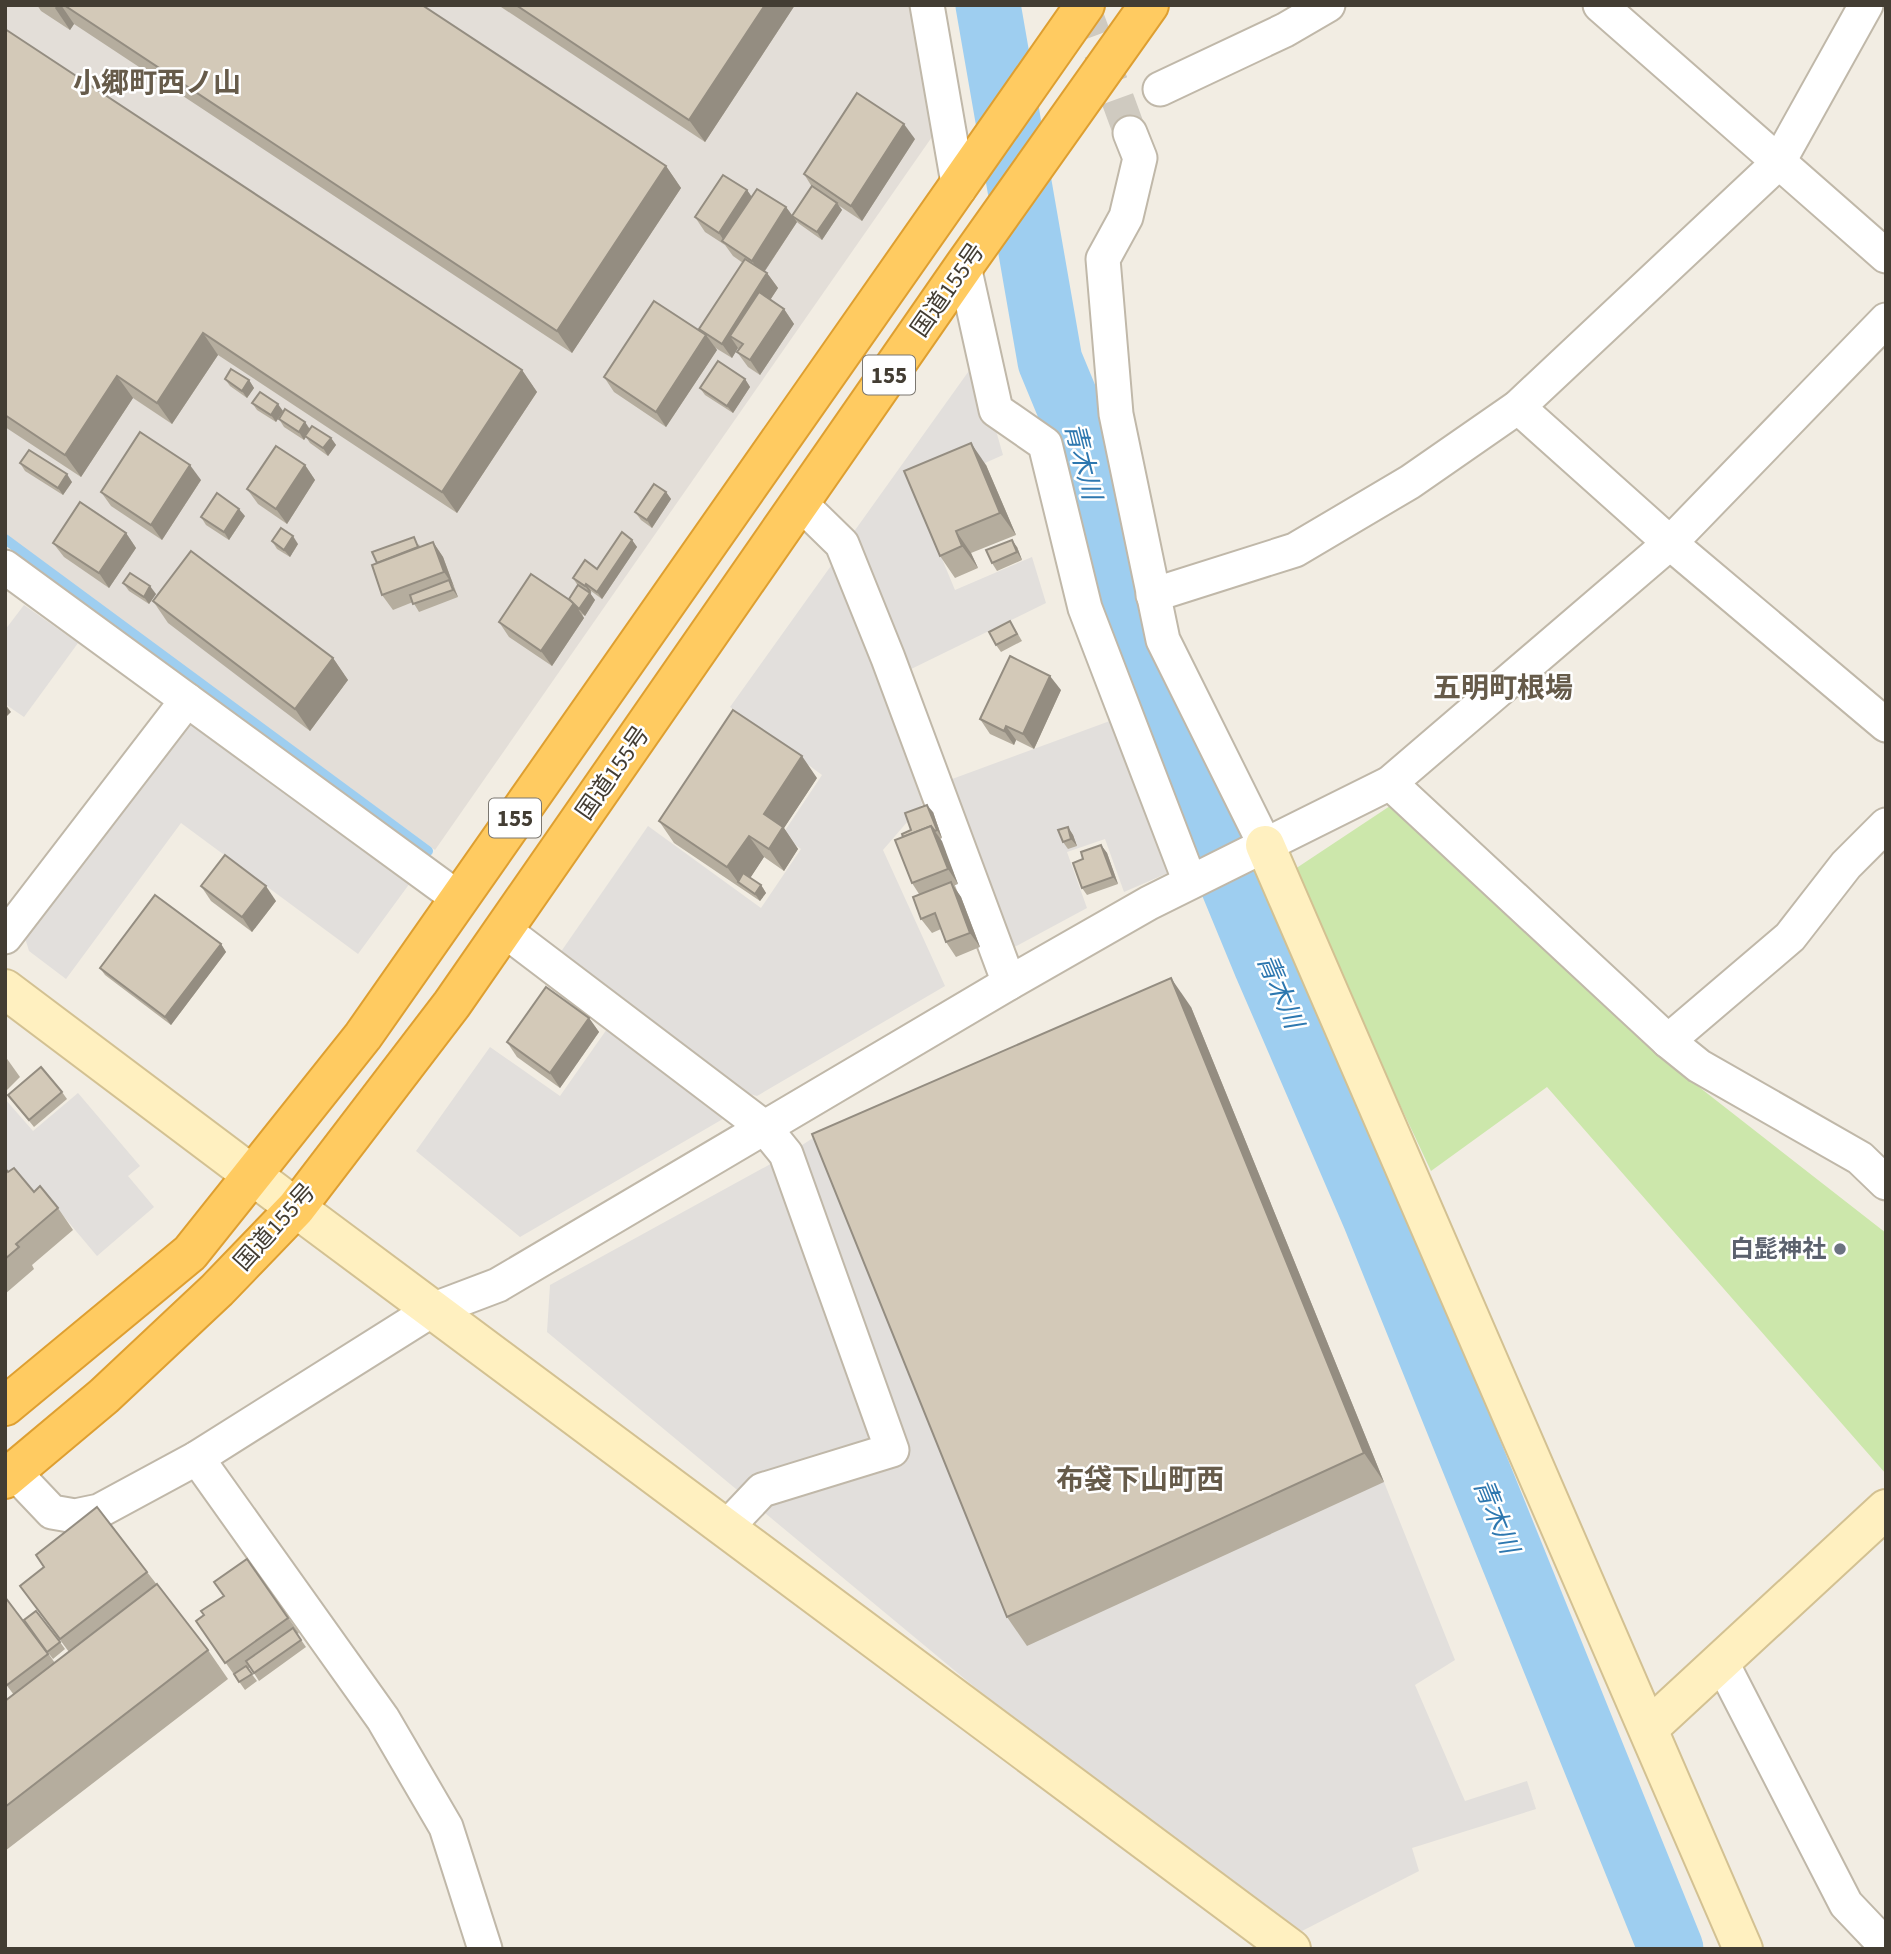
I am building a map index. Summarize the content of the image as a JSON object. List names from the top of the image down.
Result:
{
  "streets": {
    "highway": ["国道155号", "155"]
  },
  "districts": ["小郷町西ノ山", "五明町根場", "布袋下山町西"],
  "water": ["青木川"],
  "places": ["白髭神社"]
}
